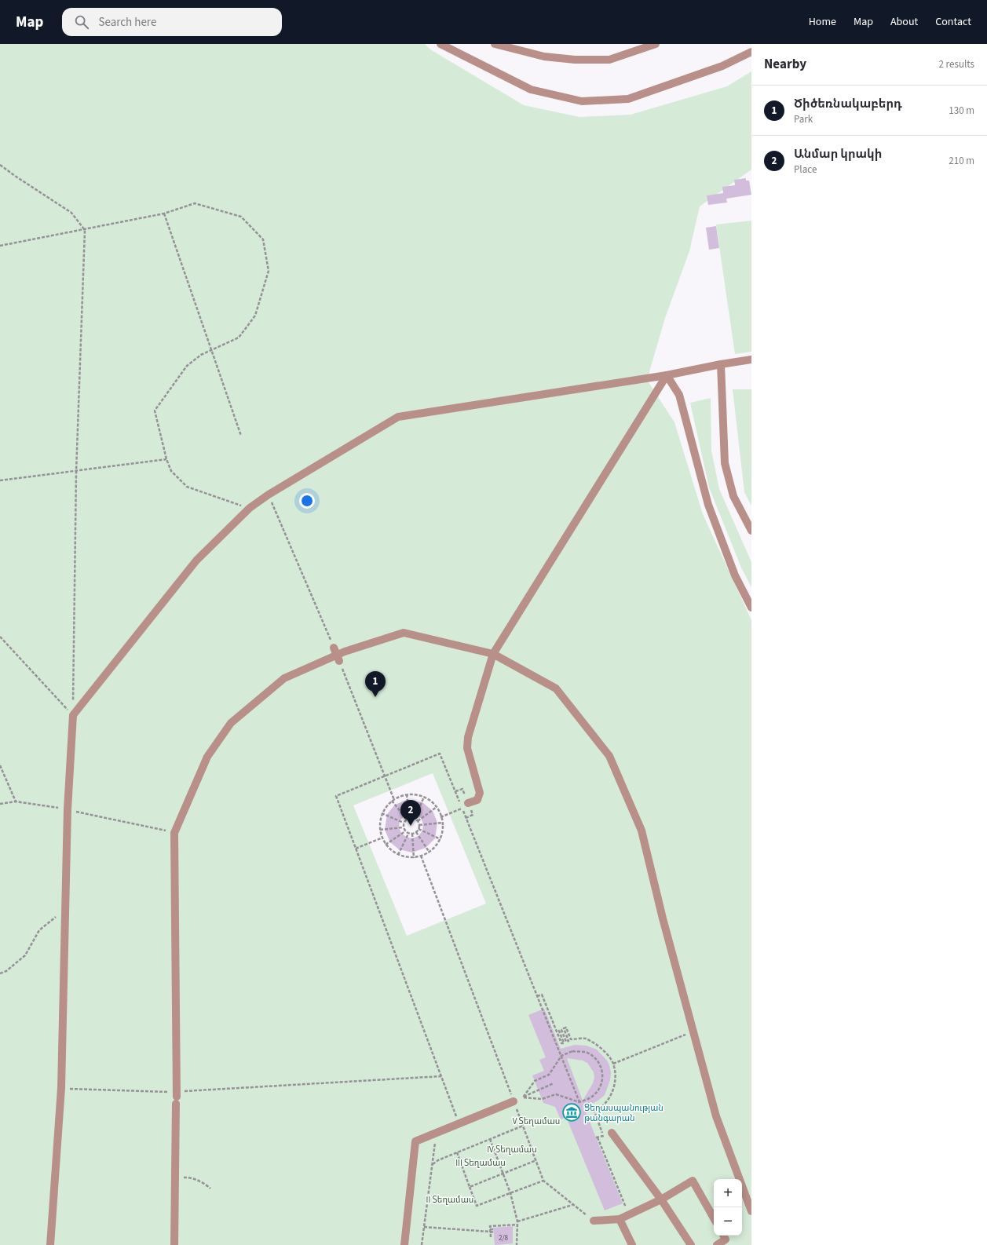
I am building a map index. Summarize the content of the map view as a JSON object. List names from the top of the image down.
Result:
{
  "parks": [
    "V Տեղամաս",
    "IV Տեղամաս",
    "III Տեղամաս",
    "II Տեղամաս"
  ],
  "places": {
    "museum": ["Ցեղասպանության թանգարան"]
  },
  "house_numbers": ["2/8"],
  "page": {
    "header": "Map",
    "search": "Search here",
    "nav": [
      "Home",
      "Map",
      "About",
      "Contact"
    ],
    "heading": ["Nearby", "2 results"],
    "list": [
      {
        "mark": "1",
        "name": "Ծիծեռնակաբերդ",
        "note": "Park",
        "value": "130 m"
      },
      {
        "mark": "2",
        "name": "Անմար կրակի",
        "note": "Place",
        "value": "210 m"
      }
    ],
    "pins": ["1", "2"],
    "map_buttons": ["+", "−"]
  }
}
